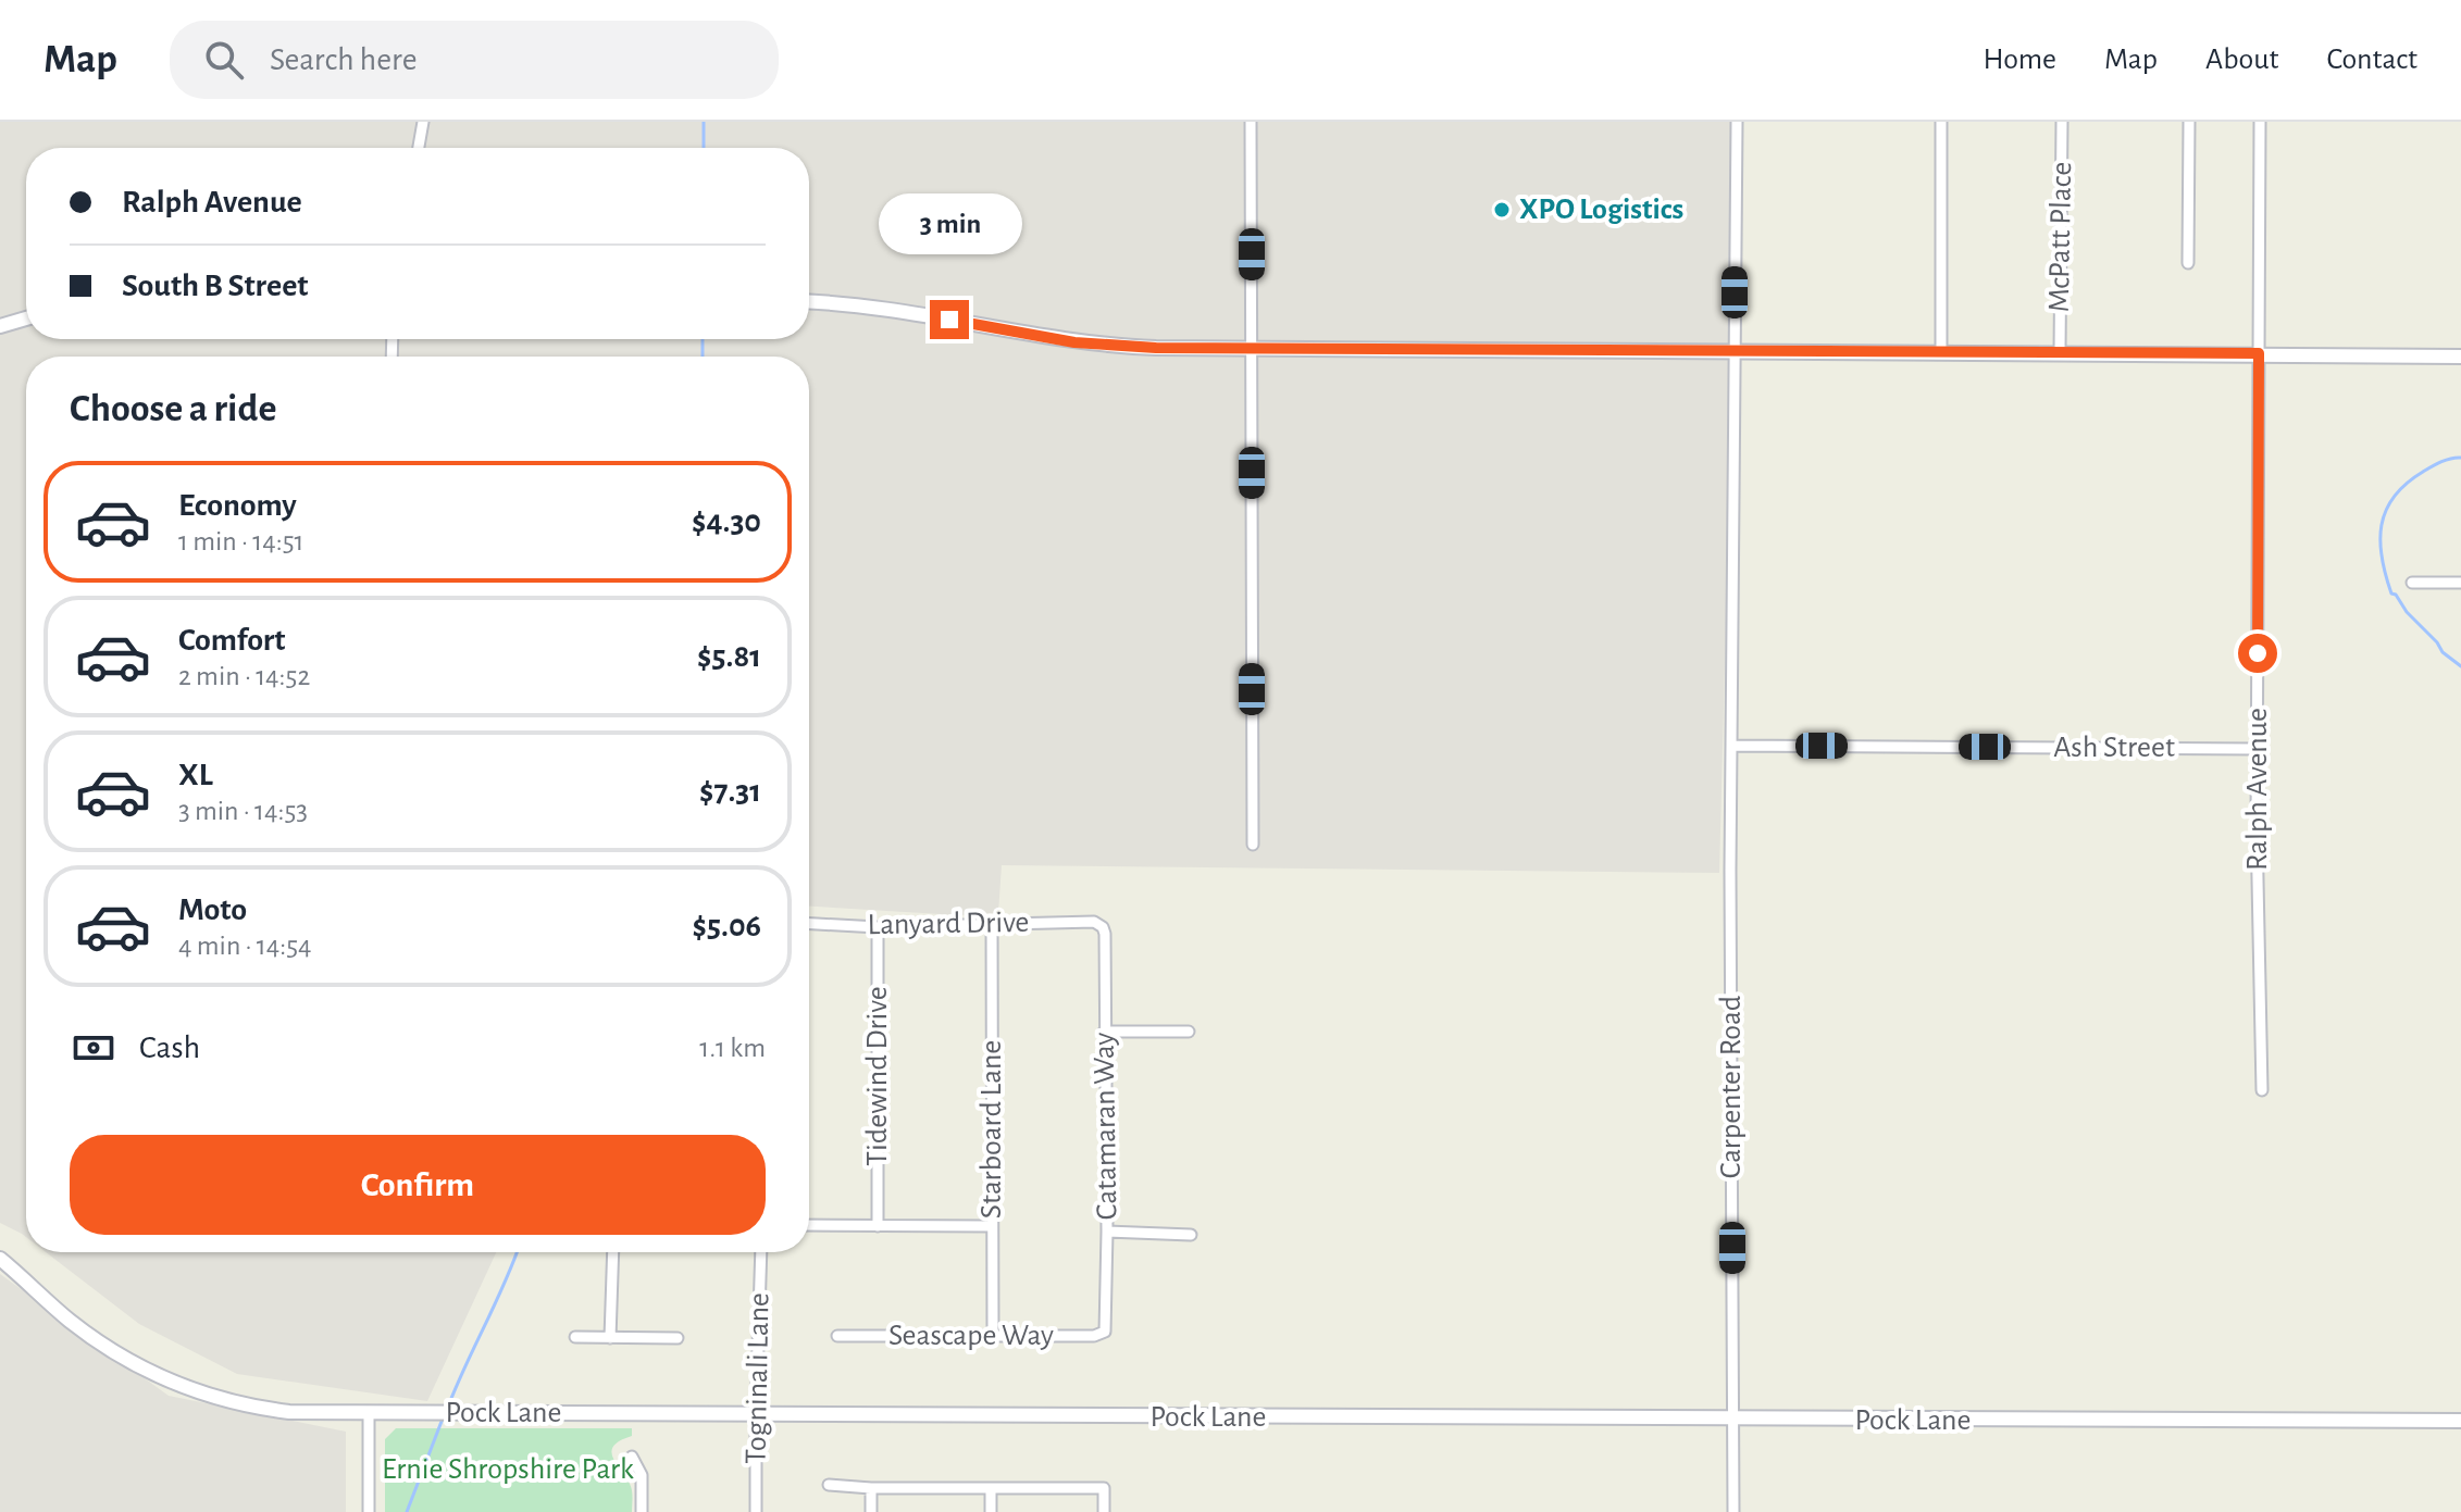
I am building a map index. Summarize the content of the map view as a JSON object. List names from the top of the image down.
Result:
{
  "streets": {
    "street": [
      "McPatt Place",
      "Ash Street",
      "Ralph Avenue",
      "Lanyard Drive",
      "Tidewind Drive",
      "Carpenter Road",
      "Catamaran Way",
      "Starboard Lane",
      "Seascape Way",
      "Togninali Lane",
      "Pock Lane"
    ]
  },
  "crossings": [
    ["Ash Street", "Ralph Avenue"],
    ["Ash Street", "Carpenter Road"],
    ["Lanyard Drive", "Tidewind Drive"],
    ["Lanyard Drive", "Catamaran Way"],
    ["Lanyard Drive", "Starboard Lane"],
    ["Carpenter Road", "Pock Lane"],
    ["Catamaran Way", "Seascape Way"],
    ["Starboard Lane", "Seascape Way"],
    ["Togninali Lane", "Pock Lane"]
  ],
  "parks": ["Ernie Shropshire Park"],
  "places": ["XPO Logistics"],
  "page": {
    "header": "Map",
    "search": "Search here",
    "nav": [
      "Home",
      "Map",
      "About",
      "Contact"
    ],
    "banner": ["Ralph Avenue", "South B Street"],
    "bubble": "3 min",
    "heading": "Choose a ride",
    "list": [
      {
        "name": "Economy",
        "note": "1 min · 14:51",
        "value": "$4.30"
      },
      {
        "name": "Comfort",
        "note": "2 min · 14:52",
        "value": "$5.81"
      },
      {
        "name": "XL",
        "note": "3 min · 14:53",
        "value": "$7.31"
      },
      {
        "name": "Moto",
        "note": "4 min · 14:54",
        "value": "$5.06"
      }
    ],
    "pay": ["Cash", "1.1 km"],
    "buttons": "Confirm"
  }
}
